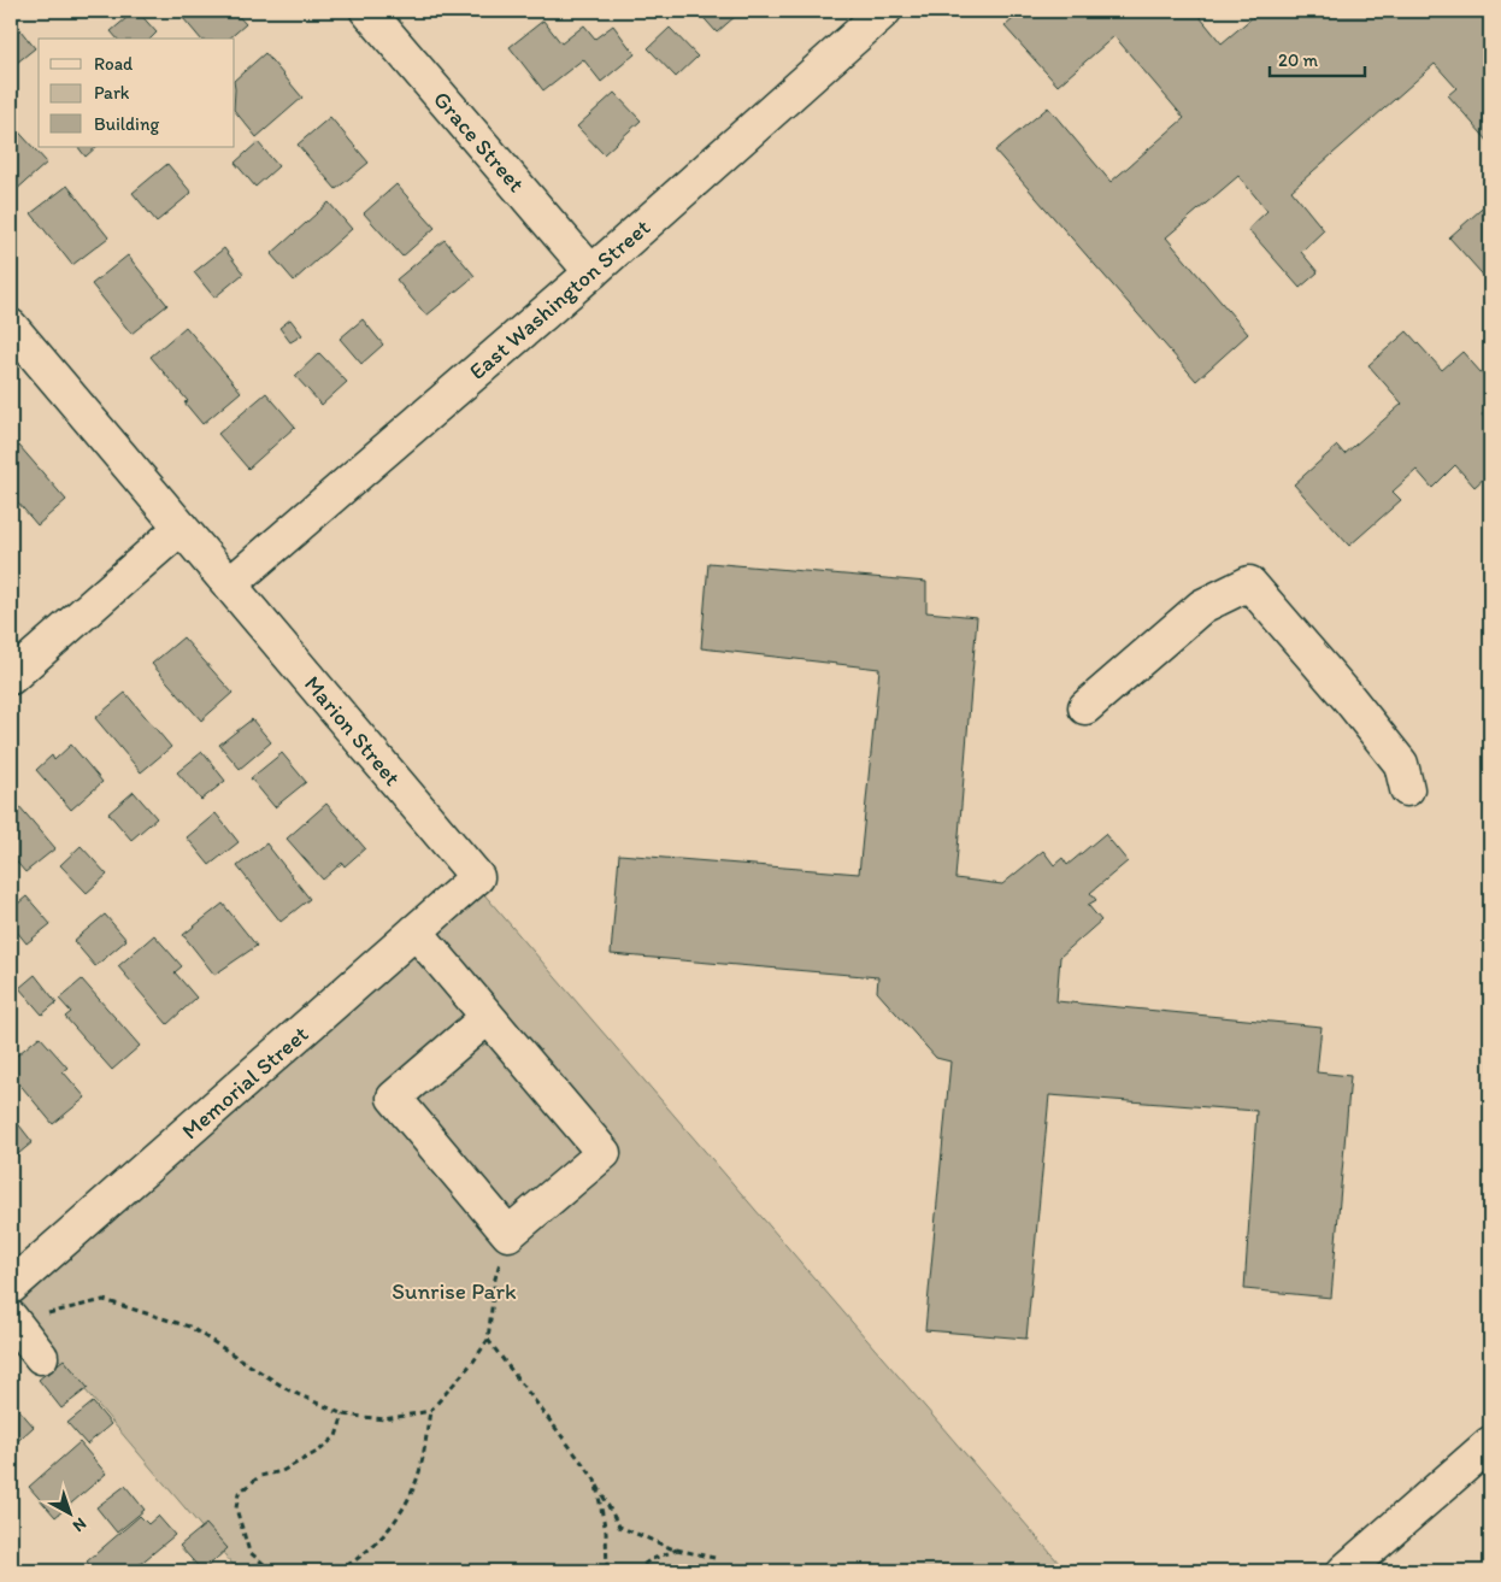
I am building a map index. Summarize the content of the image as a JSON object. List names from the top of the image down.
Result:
{
  "streets": {
    "street": [
      "Grace Street",
      "East Washington Street",
      "Marion Street",
      "Memorial Street"
    ]
  },
  "crossings": [
    ["Grace Street", "East Washington Street"],
    ["East Washington Street", "Marion Street"],
    ["Marion Street", "Memorial Street"]
  ],
  "parks": ["Sunrise Park"],
  "legend": ["Road", "Park", "Building"],
  "scale_bar": "20 m",
  "north": "bottom right"
}
